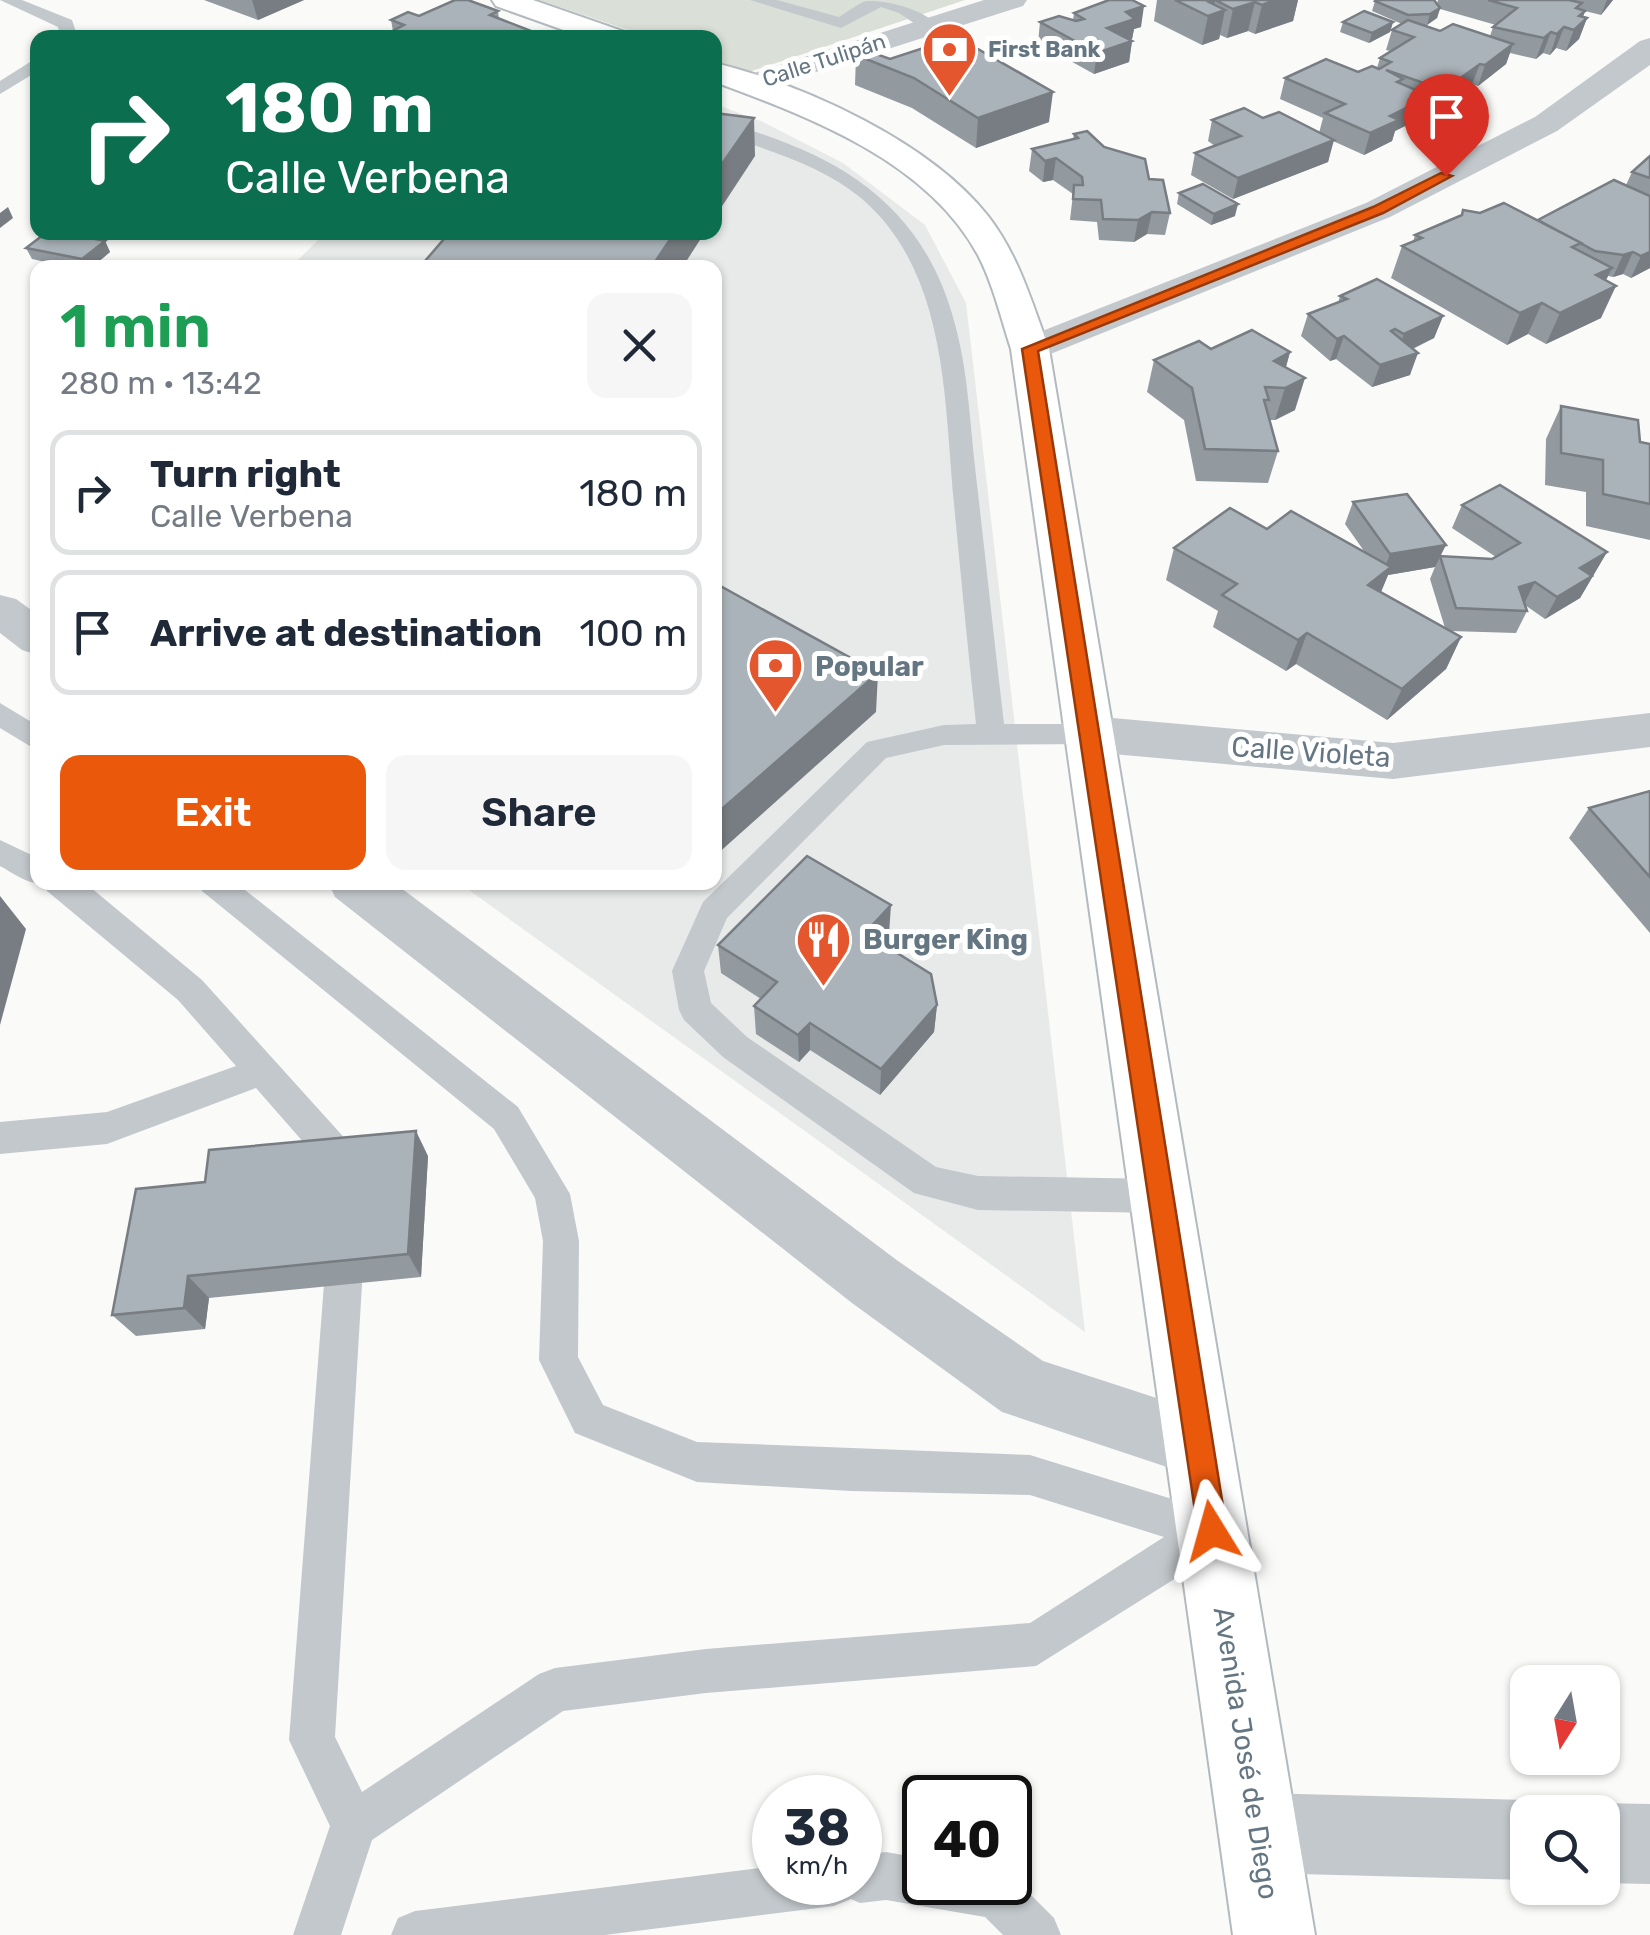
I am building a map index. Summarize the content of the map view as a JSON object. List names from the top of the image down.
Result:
{
  "streets": {
    "street": ["Calle Tulipán", "Calle Violeta", "Avenida José de Diego"]
  },
  "crossings": [
    ["Calle Tulipán", "Avenida José de Diego"],
    ["Calle Violeta", "Avenida José de Diego"]
  ],
  "places": {
    "bank": ["First Bank", "Popular"],
    "restaurant": ["Burger King"]
  },
  "north": "bottom",
  "page": {
    "turn": ["180 m", "Calle Verbena"],
    "heading": ["1 min", "280 m · 13:42"],
    "list": [
      {
        "name": "Turn right",
        "note": "Calle Verbena",
        "value": "180 m"
      },
      {
        "name": "Arrive at destination",
        "value": "100 m"
      }
    ],
    "buttons": ["Exit", "Share"],
    "speed": "38 km/h",
    "limit": "40"
  }
}
